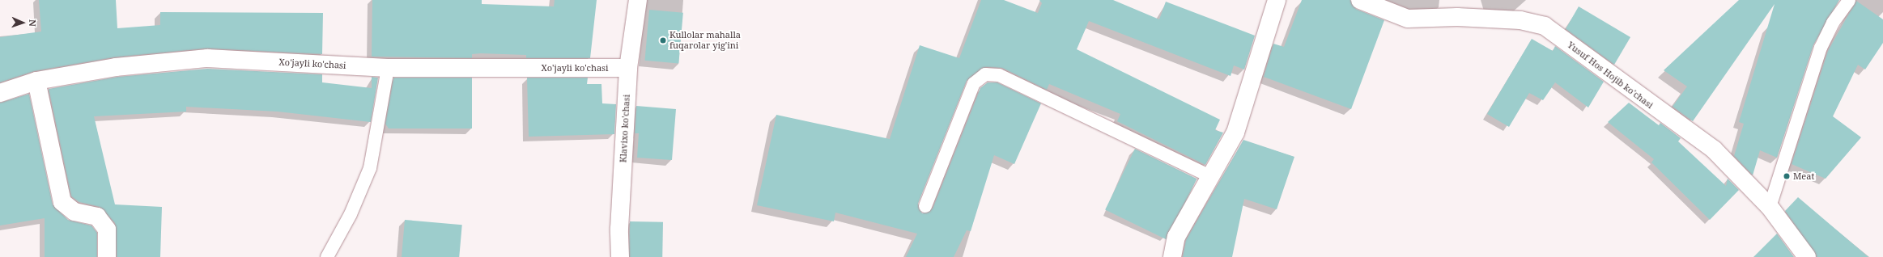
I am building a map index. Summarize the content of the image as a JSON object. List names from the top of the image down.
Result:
{
  "streets": {
    "street": ["Xo'jayli ko'chasi", "Yusuf Hos Hojib ko'chasi", "Klavixo ko'chasi"]
  },
  "crossings": [
    ["Xo'jayli ko'chasi", "Klavixo ko'chasi"]
  ],
  "places": ["Kullolar mahalla fuqarolar yig'ini", "Meat"],
  "north": "right"
}
